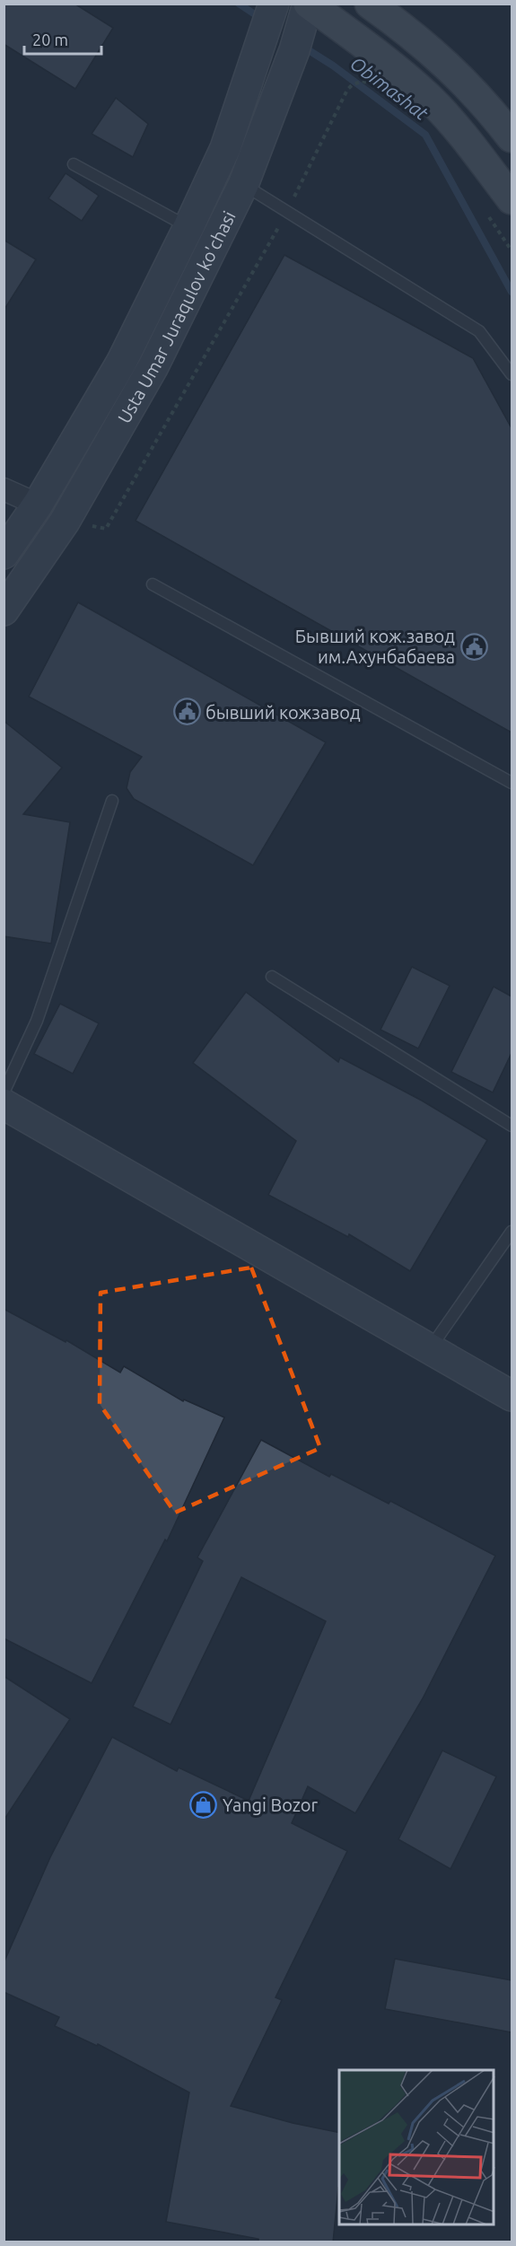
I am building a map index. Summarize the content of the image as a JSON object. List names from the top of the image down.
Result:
{
  "streets": {
    "main road": ["Usta Umar Juraqulov ko'chasi"]
  },
  "water": ["Obimashat"],
  "places": {
    "public building": ["Бывший кож.завод им.Ахунбабаева", "бывший кожзавод"],
    "shop": ["Yangi Bozor"]
  },
  "scale_bar": "20 m"
}
